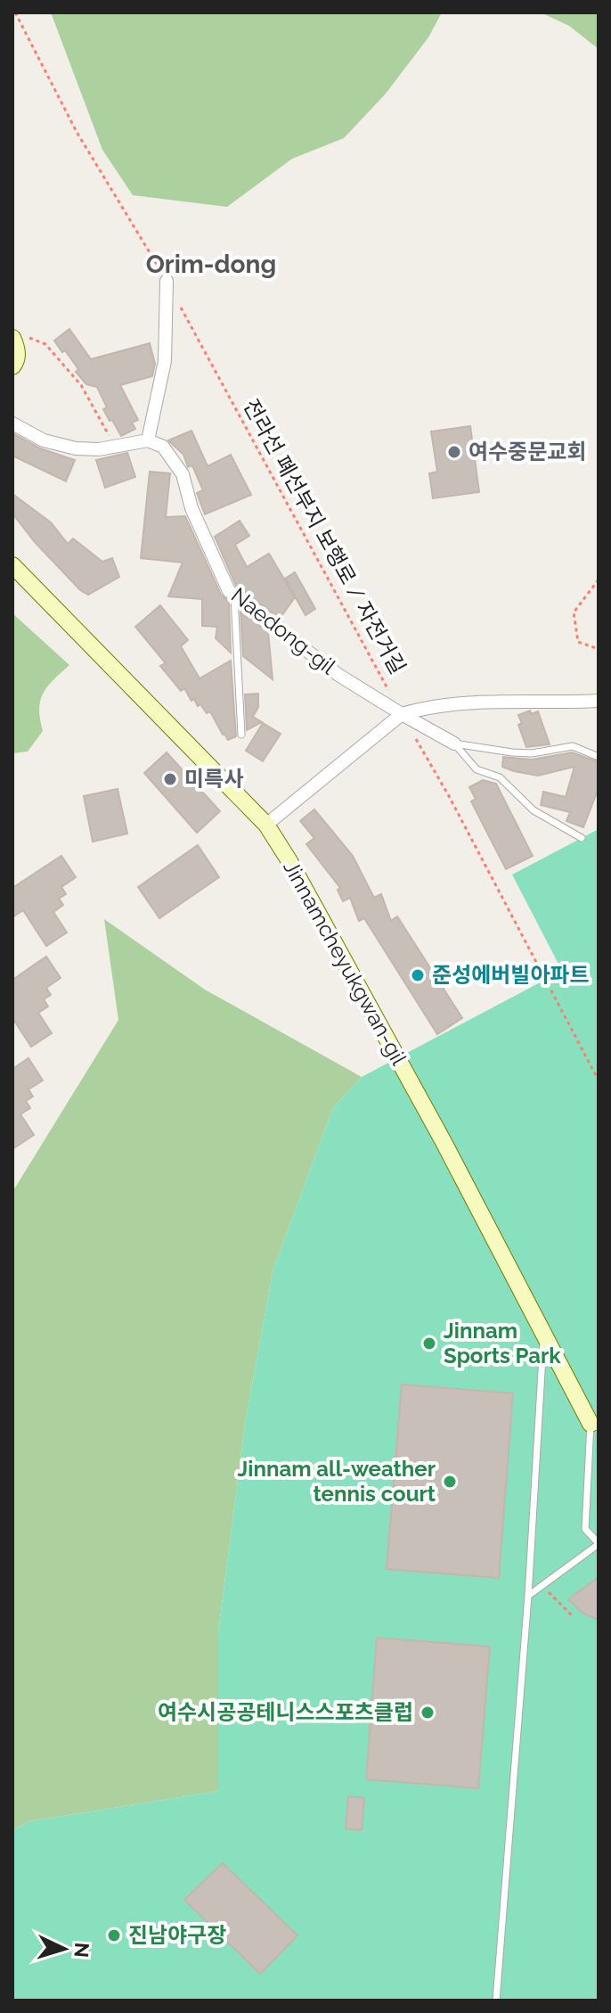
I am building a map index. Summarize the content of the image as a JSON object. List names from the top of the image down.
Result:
{
  "streets": {
    "street": ["Naedong-gil", "Jinnamcheyukgwan-gil"],
    "path": ["전라선 폐선부지 보행로 / 자전거길"]
  },
  "districts": ["Orim-dong"],
  "places": [
    "여수중문교회",
    "미륵사",
    "준성에버빌아파트",
    "Jinnam Sports Park",
    "Jinnam all-weather tennis court",
    "여수시공공테니스스포츠클럽",
    "진남야구장"
  ],
  "north": "right"
}
